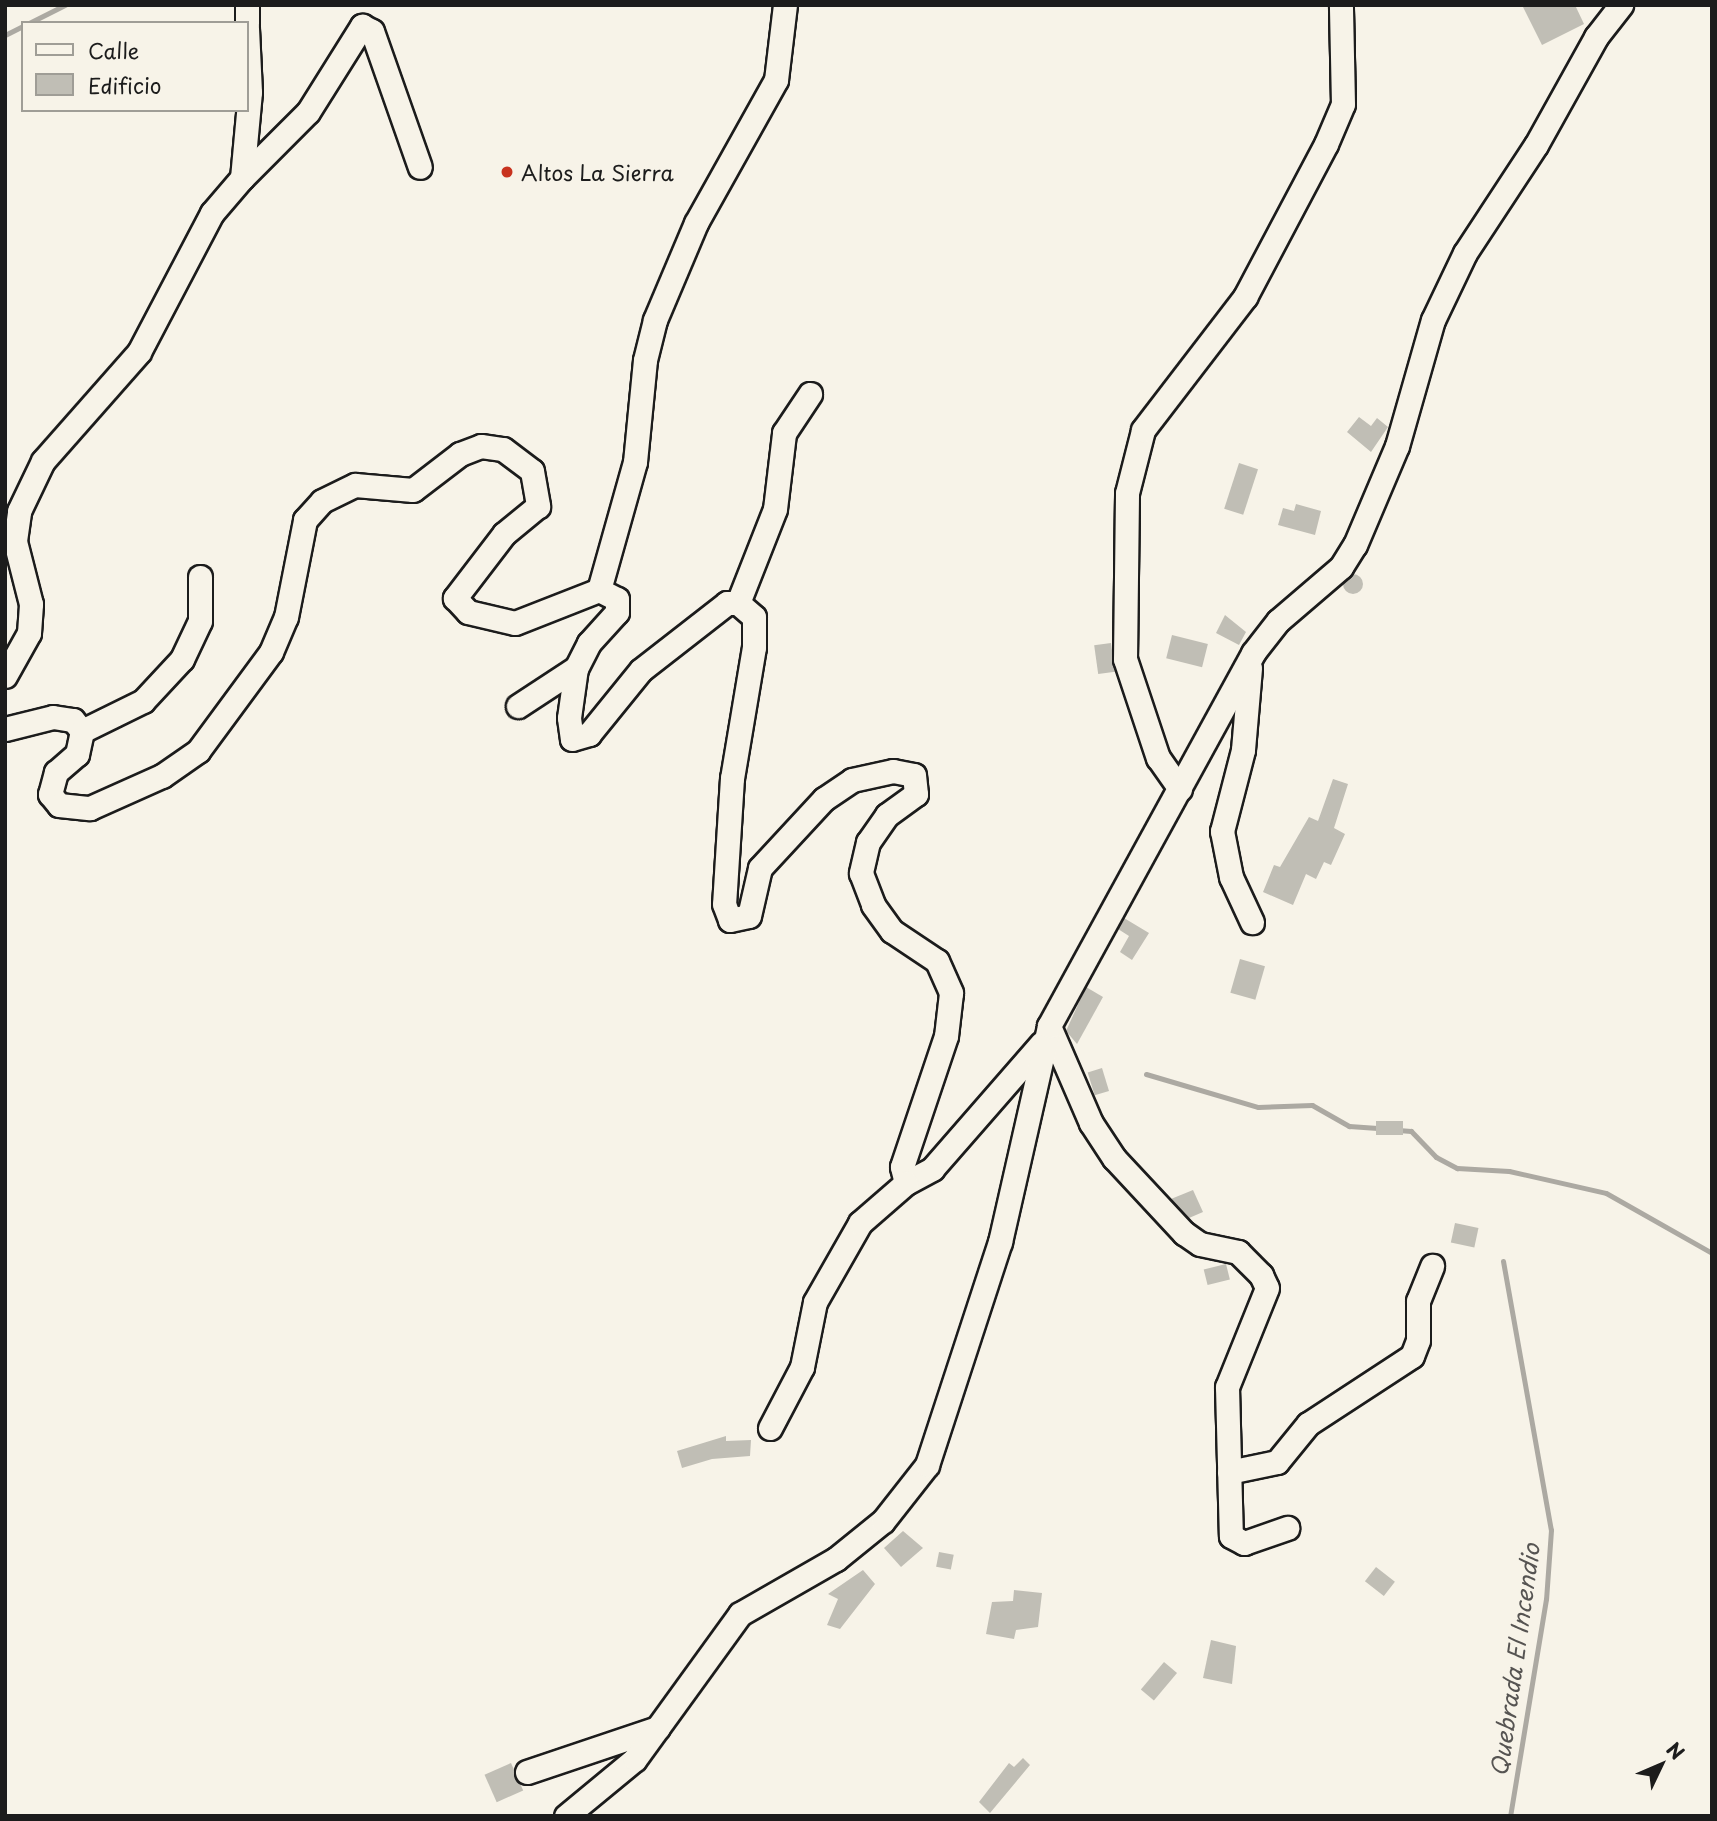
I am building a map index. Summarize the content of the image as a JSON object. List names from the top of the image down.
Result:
{
  "water": ["Quebrada El Incendio"],
  "places": ["Altos La Sierra"],
  "legend": ["Calle", "Edificio"],
  "north": "top right"
}
